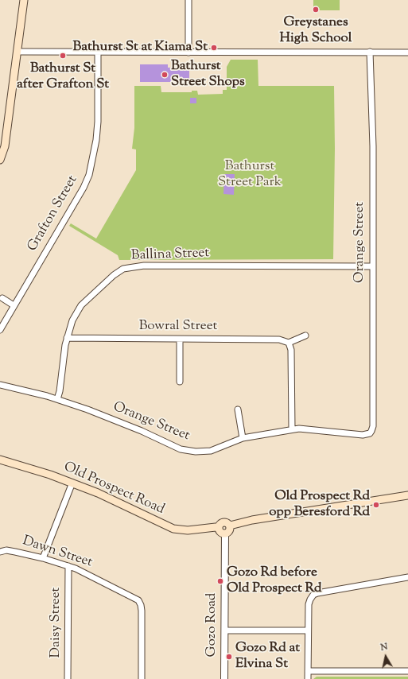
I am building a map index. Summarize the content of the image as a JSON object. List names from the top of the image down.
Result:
{
  "streets": {
    "main road": ["Old Prospect Road"],
    "street": [
      "Grafton Street",
      "Orange Street",
      "Ballina Street",
      "Bowral Street",
      "Dawn Street",
      "Daisy Street",
      "Gozo Road"
    ]
  },
  "crossings": [
    ["Orange Street", "Ballina Street"],
    ["Ballina Street", "Bowral Street"],
    ["Old Prospect Road", "Gozo Road"],
    ["Dawn Street", "Daisy Street"]
  ],
  "parks": ["Bathurst Street Park"],
  "places": [
    "Greystanes High School",
    "Bathurst St at Kiama St",
    "Bathurst St after Grafton St",
    "Bathurst Street Shops",
    "Old Prospect Rd opp Beresford Rd",
    "Gozo Rd before Old Prospect Rd",
    "Gozo Rd at Elvina St"
  ],
  "north": "top"
}
